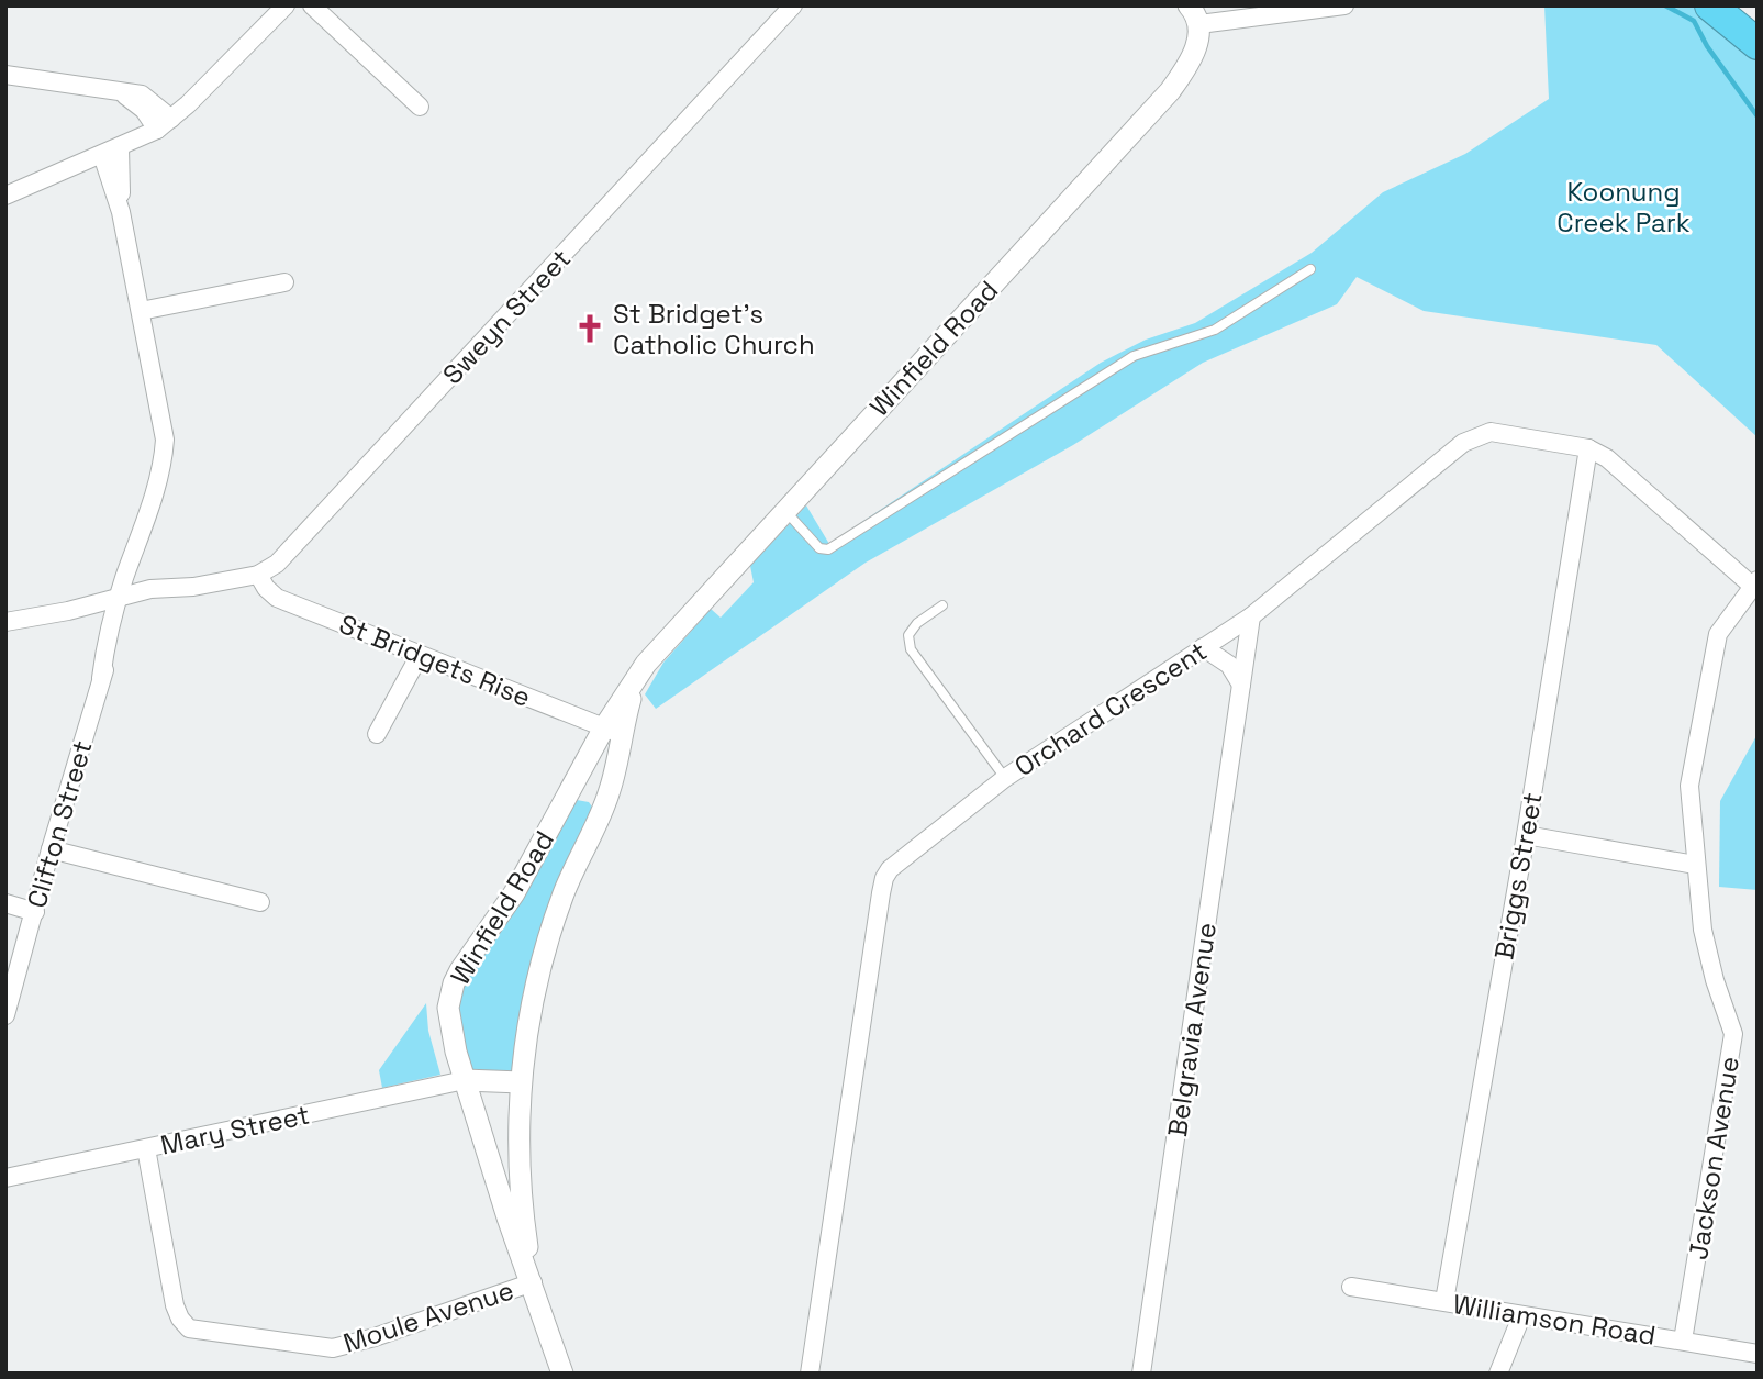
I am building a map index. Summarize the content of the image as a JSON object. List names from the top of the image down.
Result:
{
  "streets": {
    "street": [
      "Sweyn Street",
      "Winfield Road",
      "St Bridgets Rise",
      "Orchard Crescent",
      "Clifton Street",
      "Briggs Street",
      "Belgravia Avenue",
      "Mary Street",
      "Jackson Avenue",
      "Moule Avenue",
      "Williamson Road"
    ]
  },
  "crossings": [
    ["Sweyn Street", "St Bridgets Rise"],
    ["Sweyn Street", "Clifton Street"],
    ["Winfield Road", "St Bridgets Rise"],
    ["Winfield Road", "Mary Street"],
    ["Winfield Road", "Moule Avenue"],
    ["Orchard Crescent", "Briggs Street"],
    ["Orchard Crescent", "Belgravia Avenue"],
    ["Orchard Crescent", "Jackson Avenue"],
    ["Briggs Street", "Williamson Road"],
    ["Mary Street", "Moule Avenue"],
    ["Jackson Avenue", "Williamson Road"]
  ],
  "parks": ["Koonung Creek Park"],
  "places": {
    "church": ["St Bridget's Catholic Church"]
  }
}
